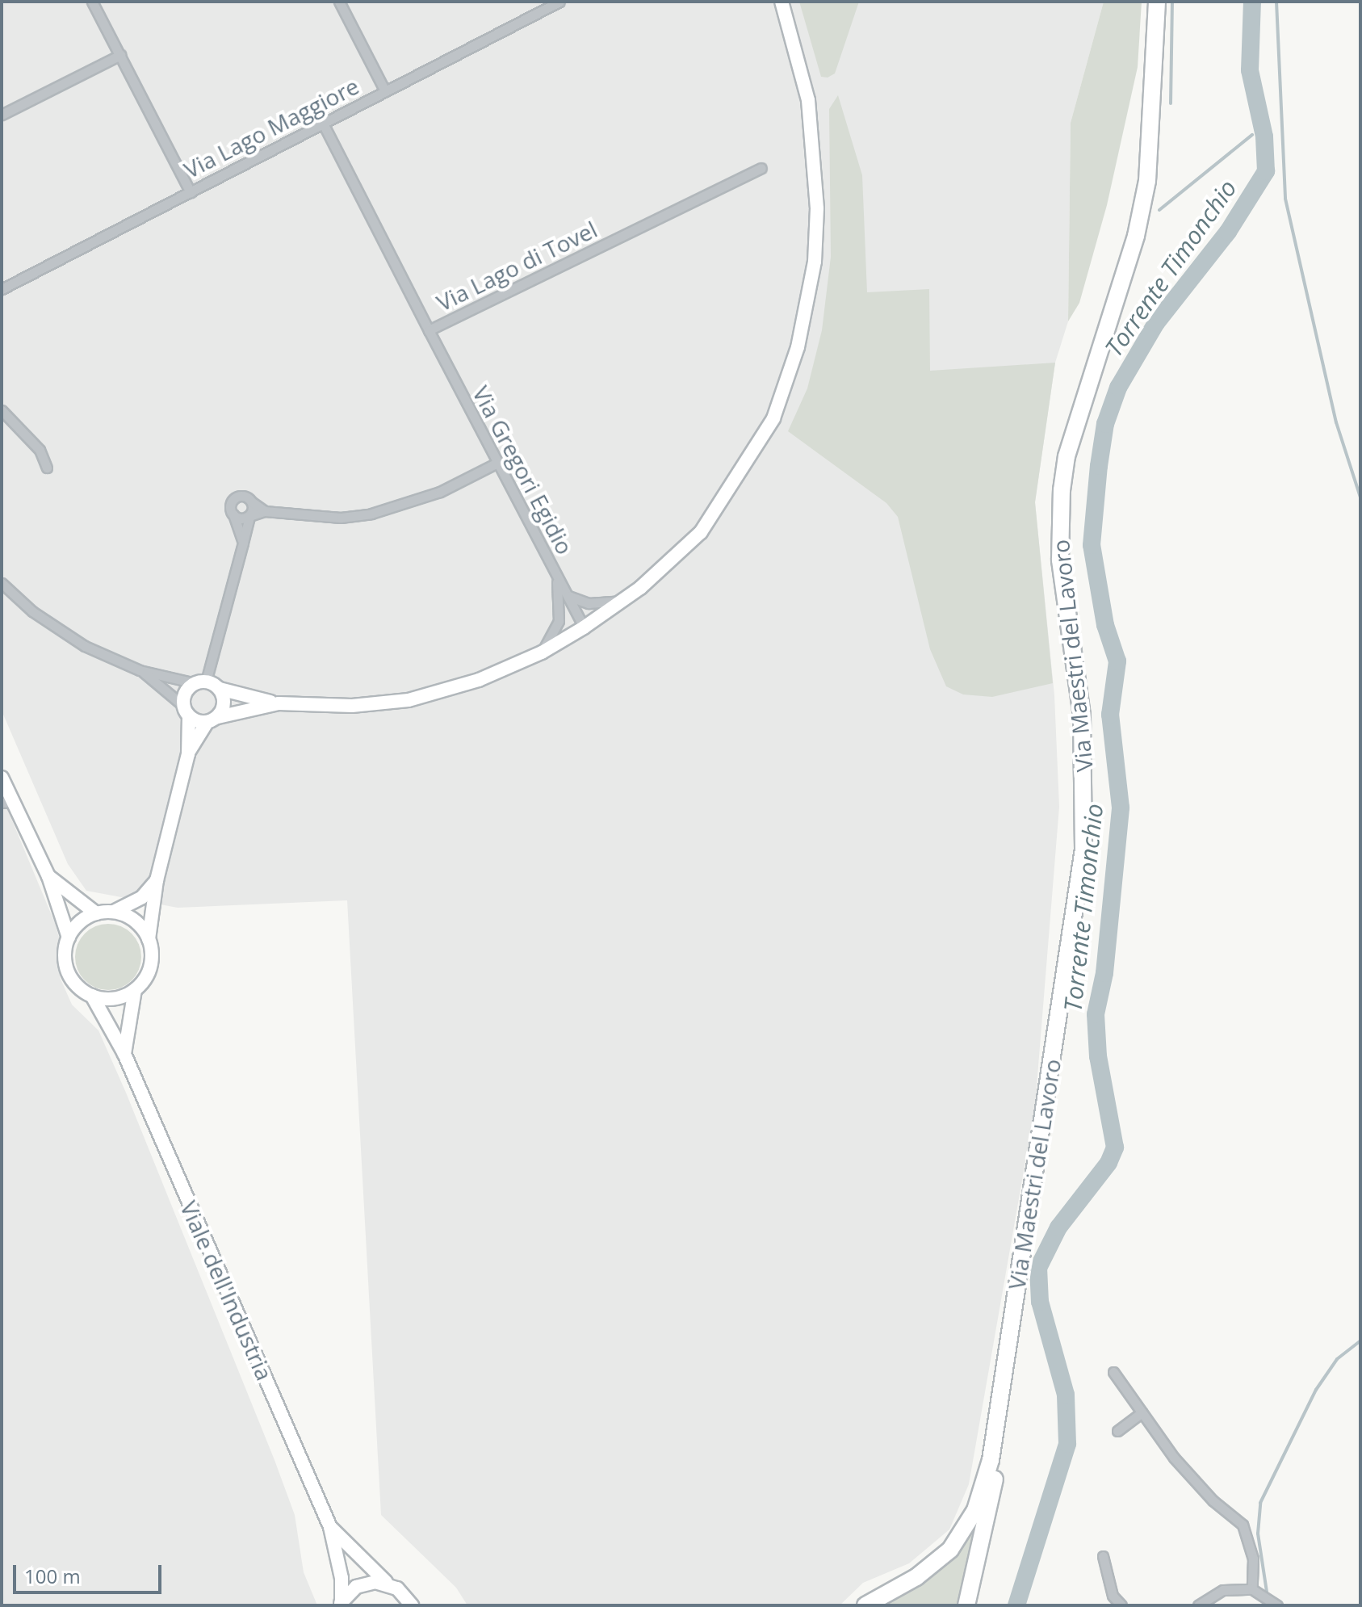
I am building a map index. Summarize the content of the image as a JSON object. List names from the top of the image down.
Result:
{
  "streets": {
    "highway": ["Via Maestri del Lavoro"],
    "street": [
      "Via Lago Maggiore",
      "Via Lago di Tovel",
      "Via Gregori Egidio",
      "Viale dell'Industria"
    ]
  },
  "crossings": [
    ["Via Lago Maggiore", "Via Lago di Tovel"],
    ["Via Lago di Tovel", "Via Gregori Egidio"]
  ],
  "water": ["Torrente Timonchio"],
  "scale_bar": "100 m"
}
